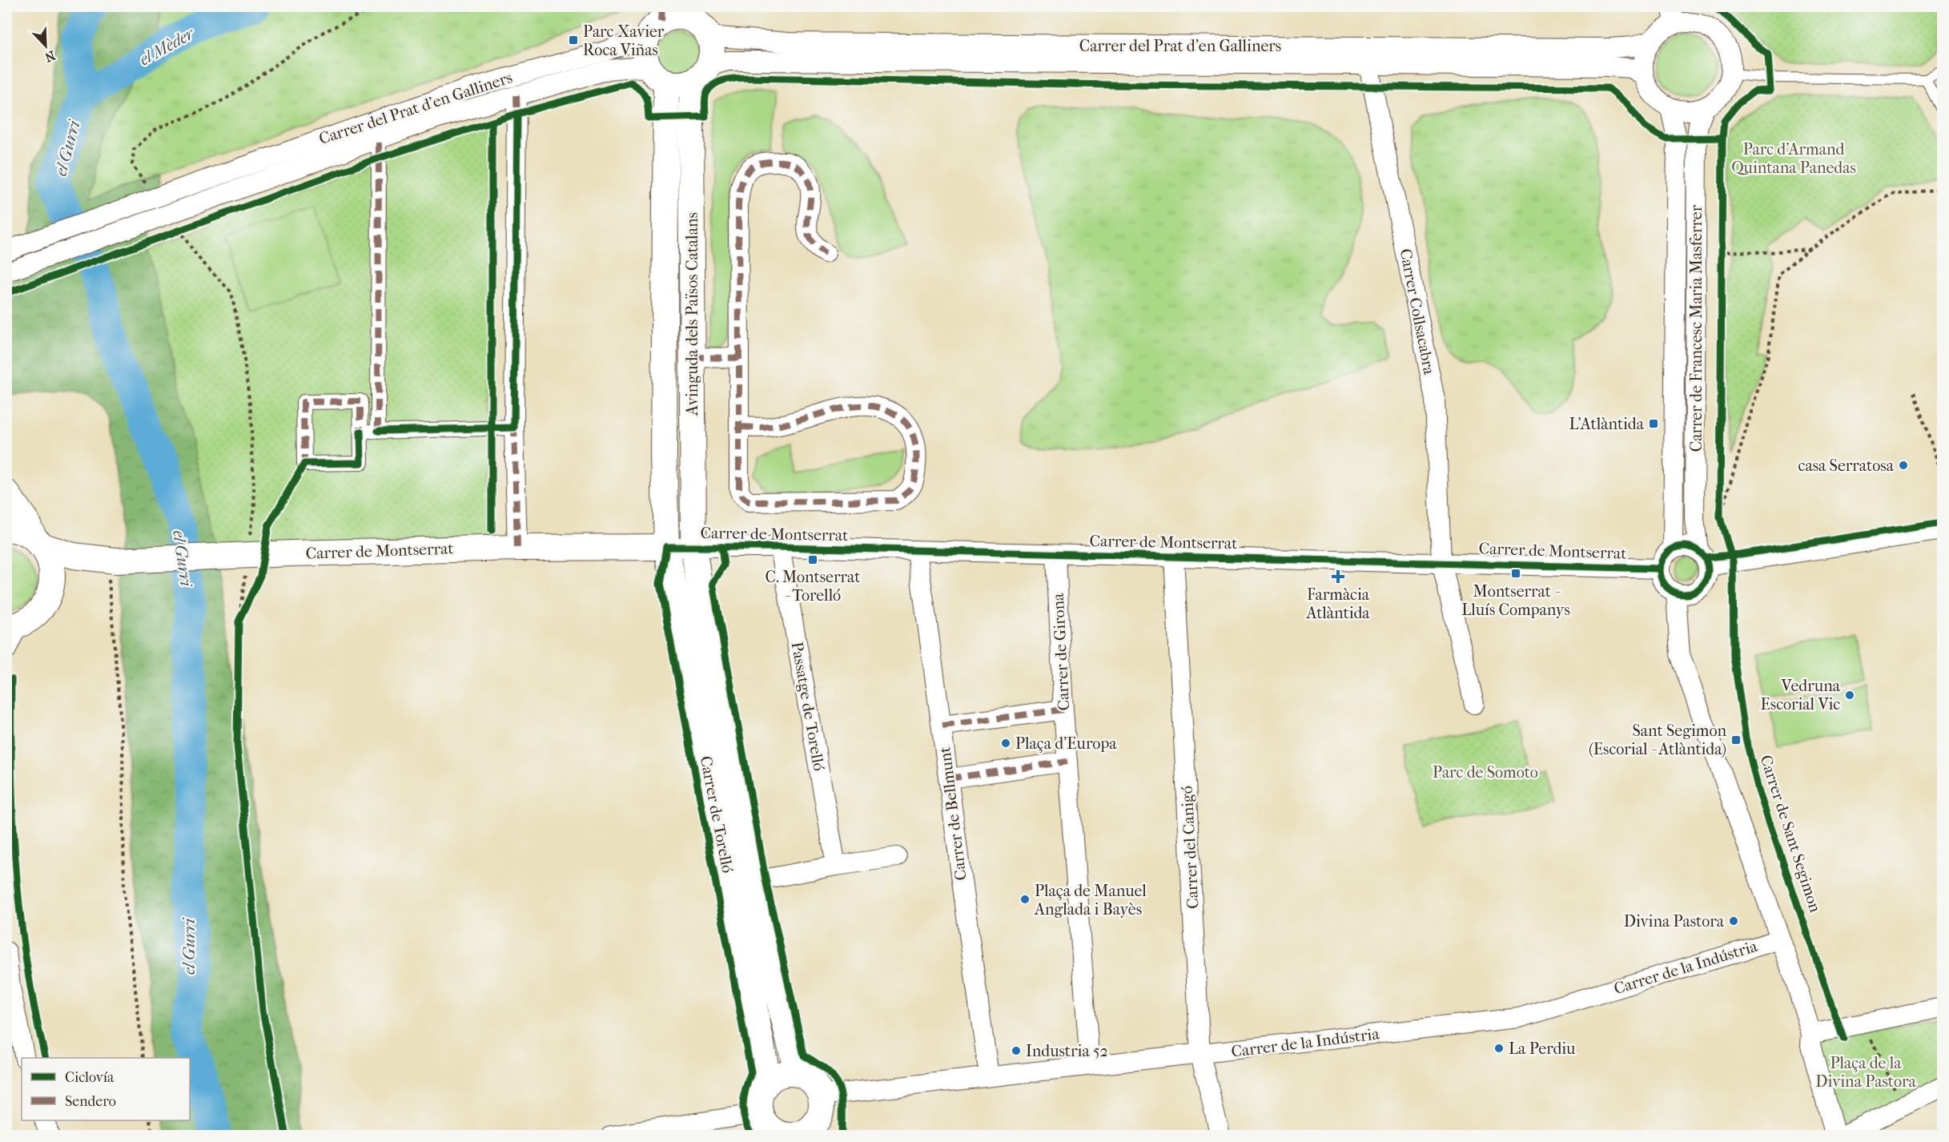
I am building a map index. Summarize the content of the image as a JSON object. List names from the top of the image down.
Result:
{
  "streets": {
    "street": [
      "Carrer del Prat d'en Galliners",
      "Carrer Collsacabra",
      "Avinguda dels Països Catalans",
      "Carrer de Francesc Maria Masferrer",
      "Carrer de Montserrat",
      "Carrer de Girona",
      "Passatge de Torelló",
      "Carrer de Bellmunt",
      "Carrer de Torelló",
      "Carrer del Canigó",
      "Carrer de la Indústria"
    ],
    "cycle path": ["Carrer de Sant Segimon"]
  },
  "crossings": [
    ["Carrer del Prat d'en Galliners", "Carrer Collsacabra"],
    ["Carrer del Prat d'en Galliners", "Avinguda dels Països Catalans"],
    ["Carrer del Prat d'en Galliners", "Carrer de Francesc Maria Masferrer"],
    ["Carrer Collsacabra", "Carrer de Montserrat"],
    ["Avinguda dels Països Catalans", "Carrer de Montserrat"],
    ["Avinguda dels Països Catalans", "Carrer de Torelló"],
    ["Carrer de Francesc Maria Masferrer", "Carrer de Montserrat"],
    ["Carrer de Montserrat", "Carrer de Girona"],
    ["Carrer de Montserrat", "Passatge de Torelló"],
    ["Carrer de Montserrat", "Carrer de Bellmunt"],
    ["Carrer de Montserrat", "Carrer de Torelló"],
    ["Carrer de Montserrat", "Carrer del Canigó"],
    ["Carrer de Girona", "Carrer de la Indústria"],
    ["Carrer de Bellmunt", "Carrer de la Indústria"],
    ["Carrer de Torelló", "Carrer de la Indústria"],
    ["Carrer del Canigó", "Carrer de la Indústria"]
  ],
  "water": ["el Mèder", "el Gurri"],
  "parks": ["Parc d'Armand Quintana Panedas", "Parc de Somoto", "Plaça de la Divina Pastora"],
  "places": {
    "transit": [
      "Parc Xavier Roca Viñas",
      "L'Atlàntida",
      "C. Montserrat - Torelló",
      "Montserrat - Lluís Companys",
      "Sant Segimon (Escorial - Atlàntida)"
    ],
    "other": [
      "casa Serratosa",
      "Vedruna Escorial Vic",
      "Plaça d'Europa",
      "Plaça de Manuel Anglada i Bayès",
      "Divina Pastora",
      "La Perdiu",
      "Industria 52"
    ],
    "health": ["Farmàcia Atlàntida"]
  },
  "legend": ["Ciclovía", "Sendero"],
  "north": "bottom right"
}
